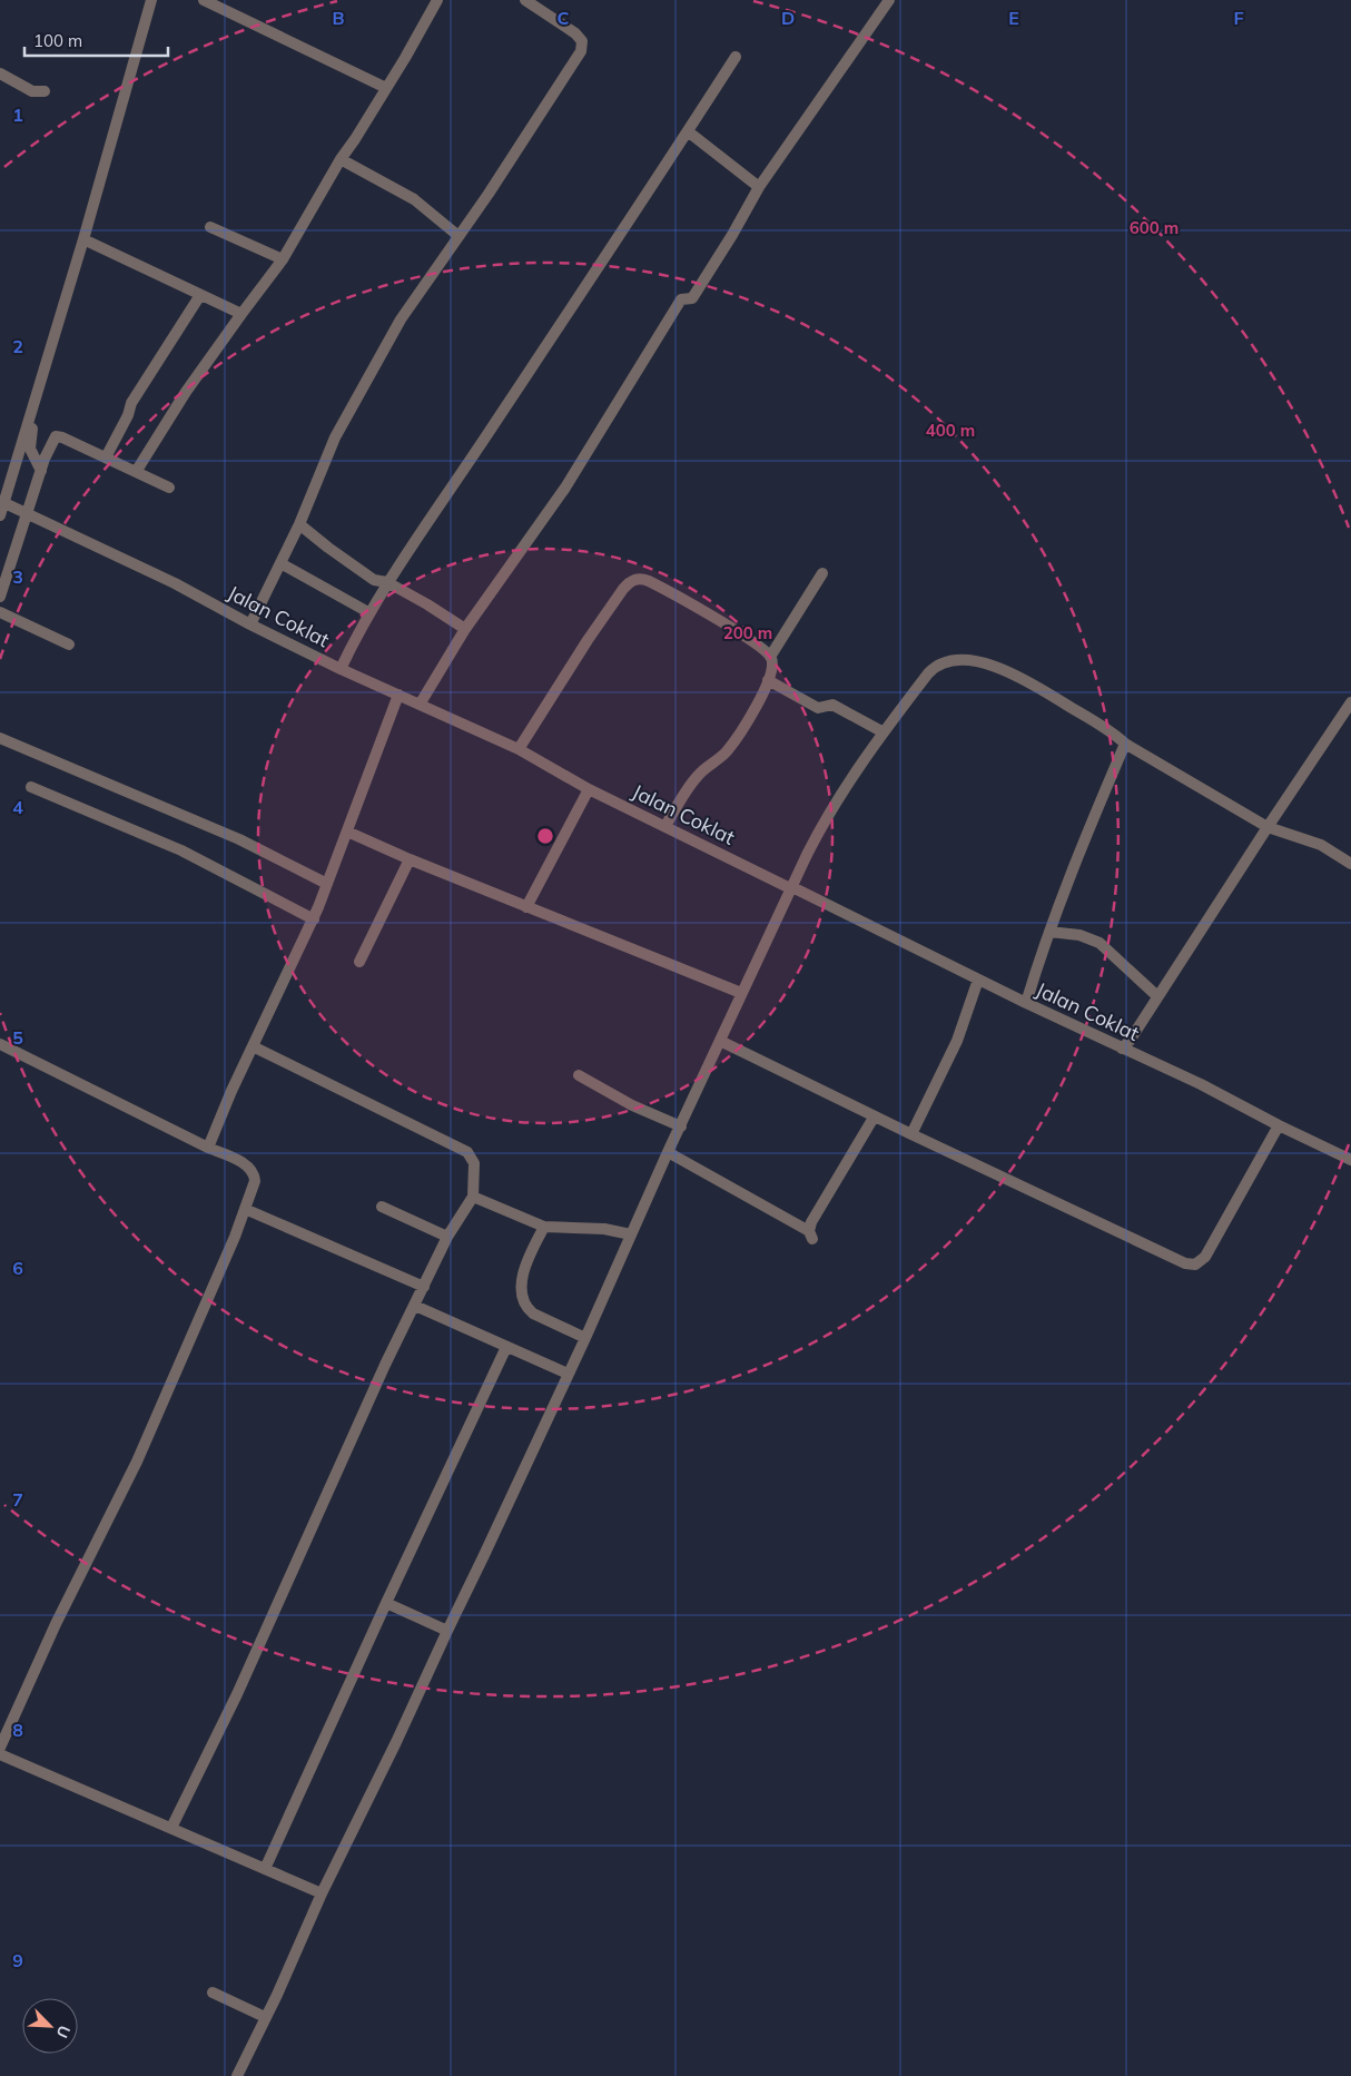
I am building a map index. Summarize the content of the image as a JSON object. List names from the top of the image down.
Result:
{
  "streets": {
    "street": ["Jalan Coklat"]
  },
  "scale_bar": "100 m",
  "north": "bottom right",
  "grid": {
    "columns": [
      "B",
      "C",
      "D",
      "E",
      "F"
    ],
    "rows": [
      "1",
      "2",
      "3",
      "4",
      "5",
      "6",
      "7",
      "8",
      "9"
    ]
  },
  "rings": ["600 m", "400 m", "200 m"]
}
